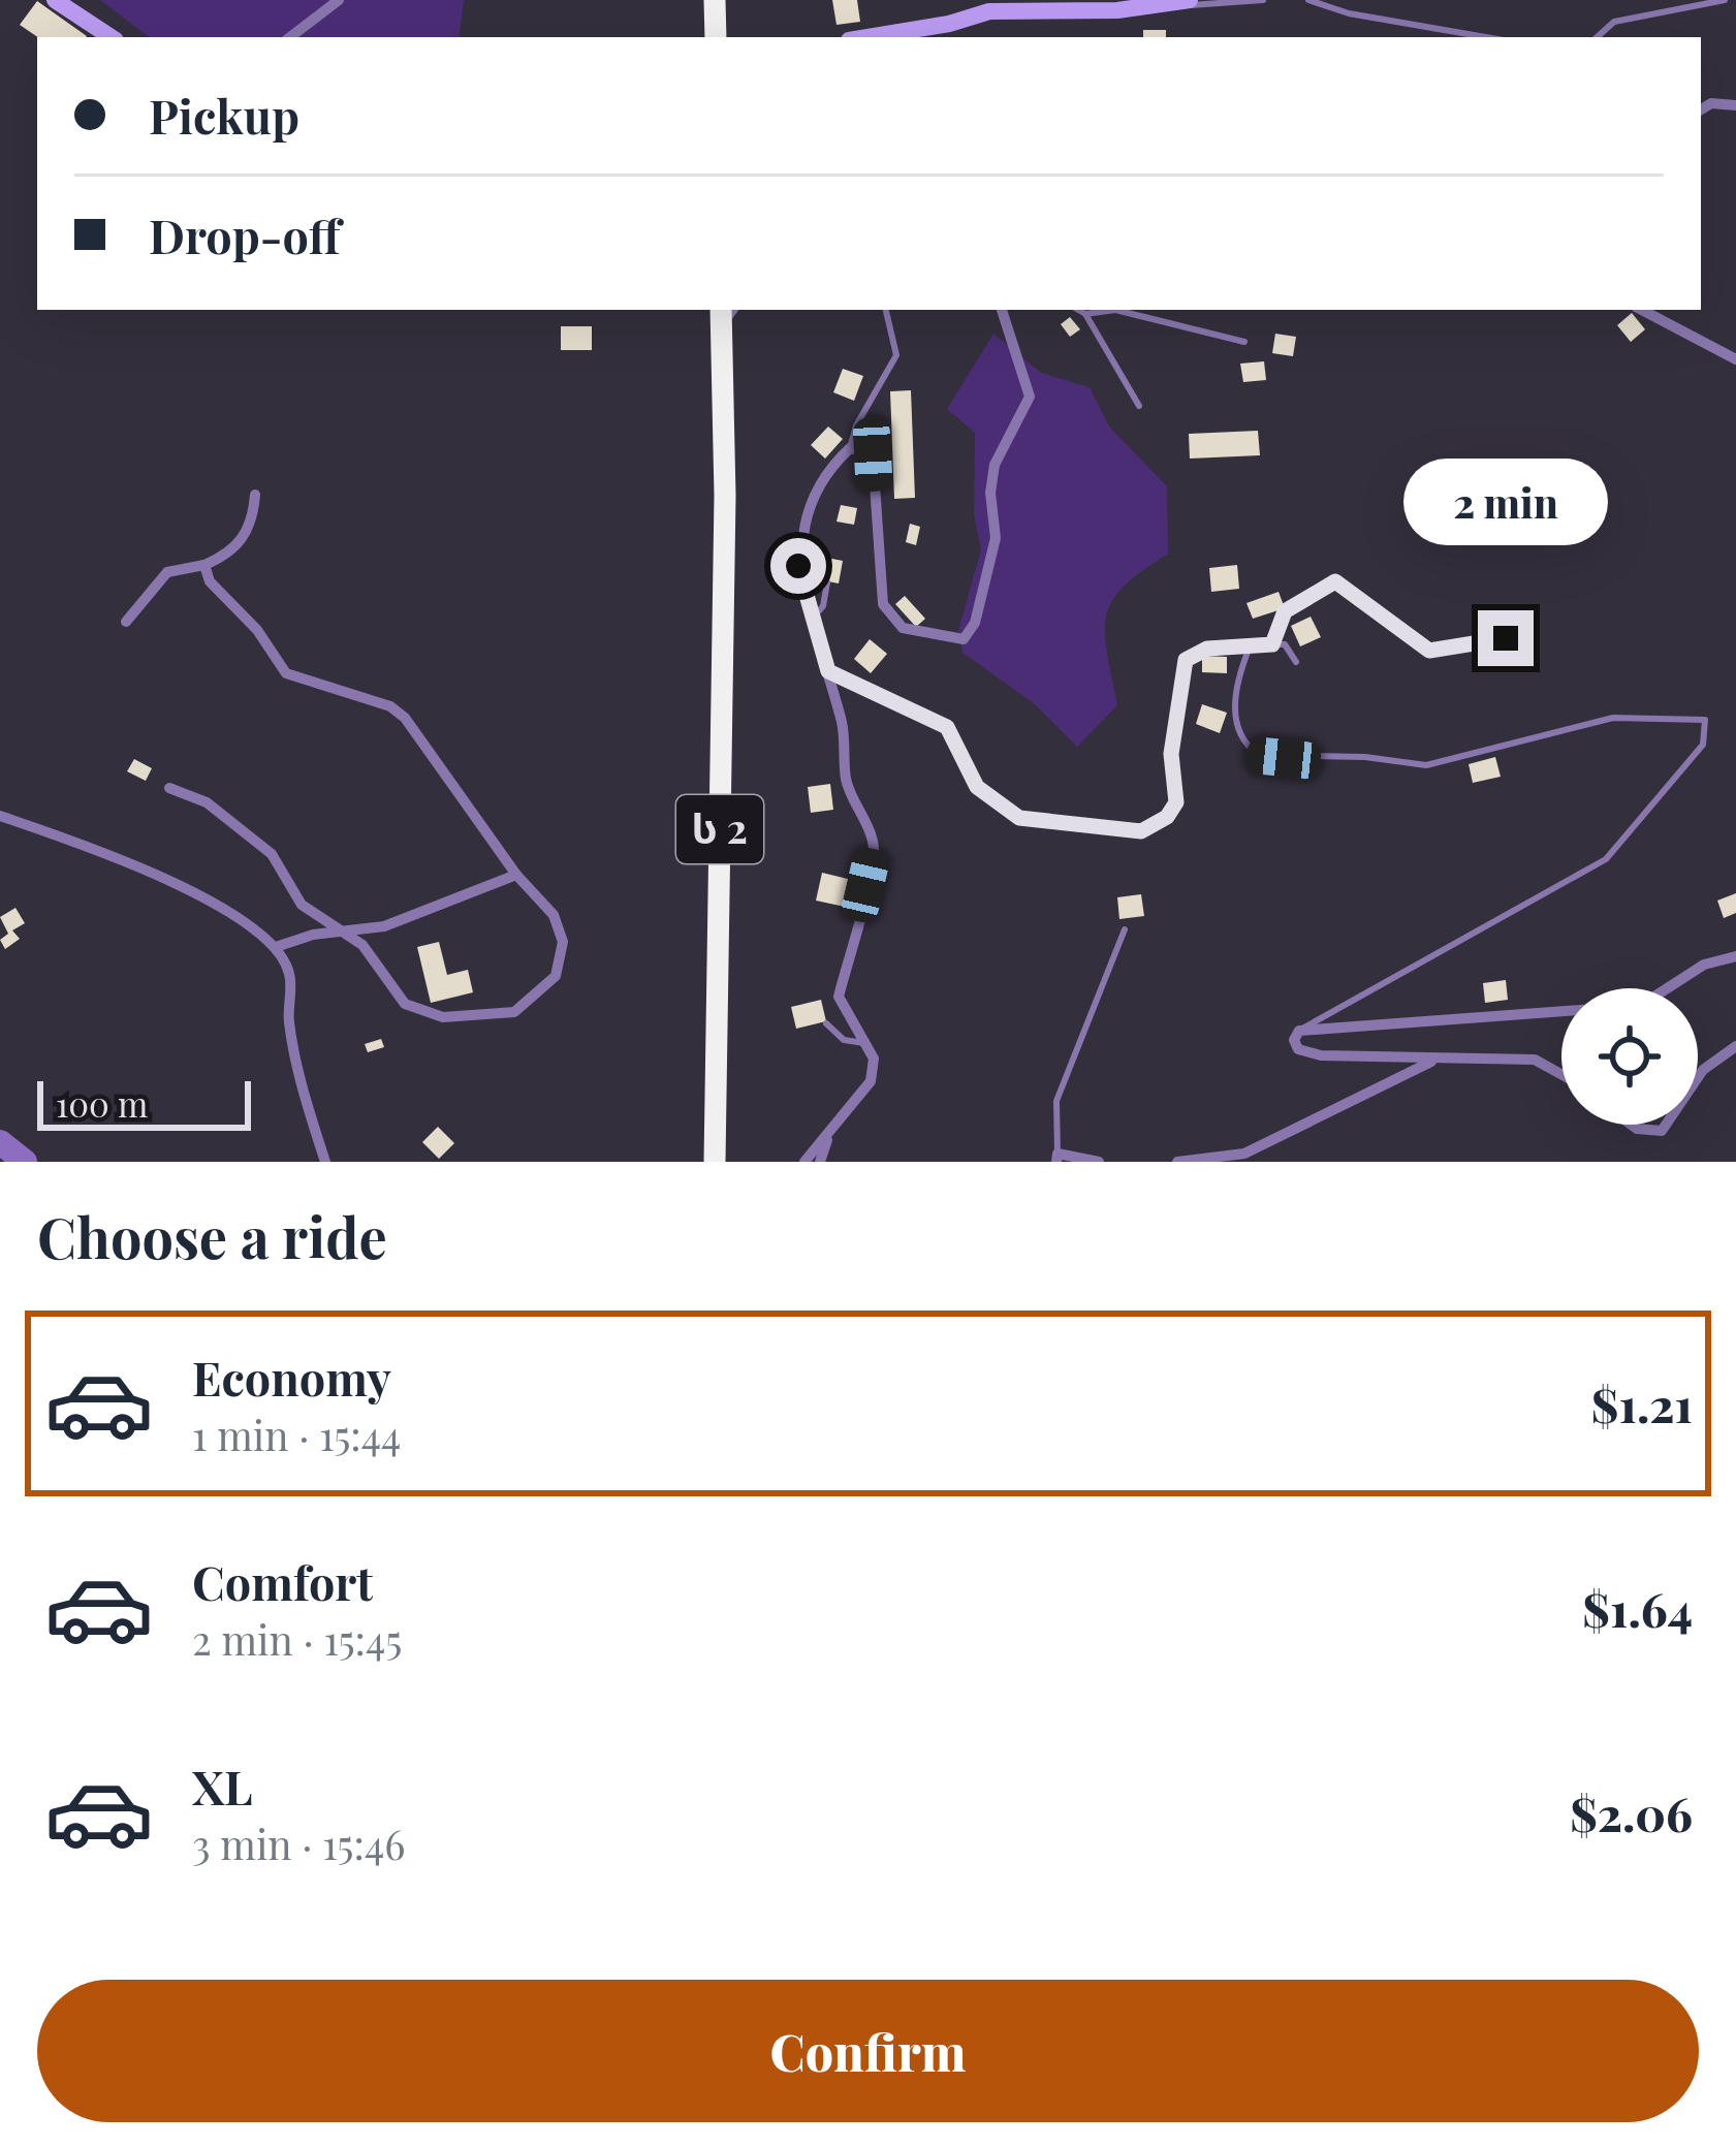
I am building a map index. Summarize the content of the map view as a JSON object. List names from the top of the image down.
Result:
{
  "streets": {
    "highway": ["ს 2"]
  },
  "scale_bar": "100 m",
  "page": {
    "banner": ["Pickup", "Drop-off"],
    "bubble": "2 min",
    "scale": "100 m",
    "heading": "Choose a ride",
    "list": [
      {
        "name": "Economy",
        "note": "1 min · 15:44",
        "value": "$1.21"
      },
      {
        "name": "Comfort",
        "note": "2 min · 15:45",
        "value": "$1.64"
      },
      {
        "name": "XL",
        "note": "3 min · 15:46",
        "value": "$2.06"
      }
    ],
    "buttons": "Confirm"
  }
}
